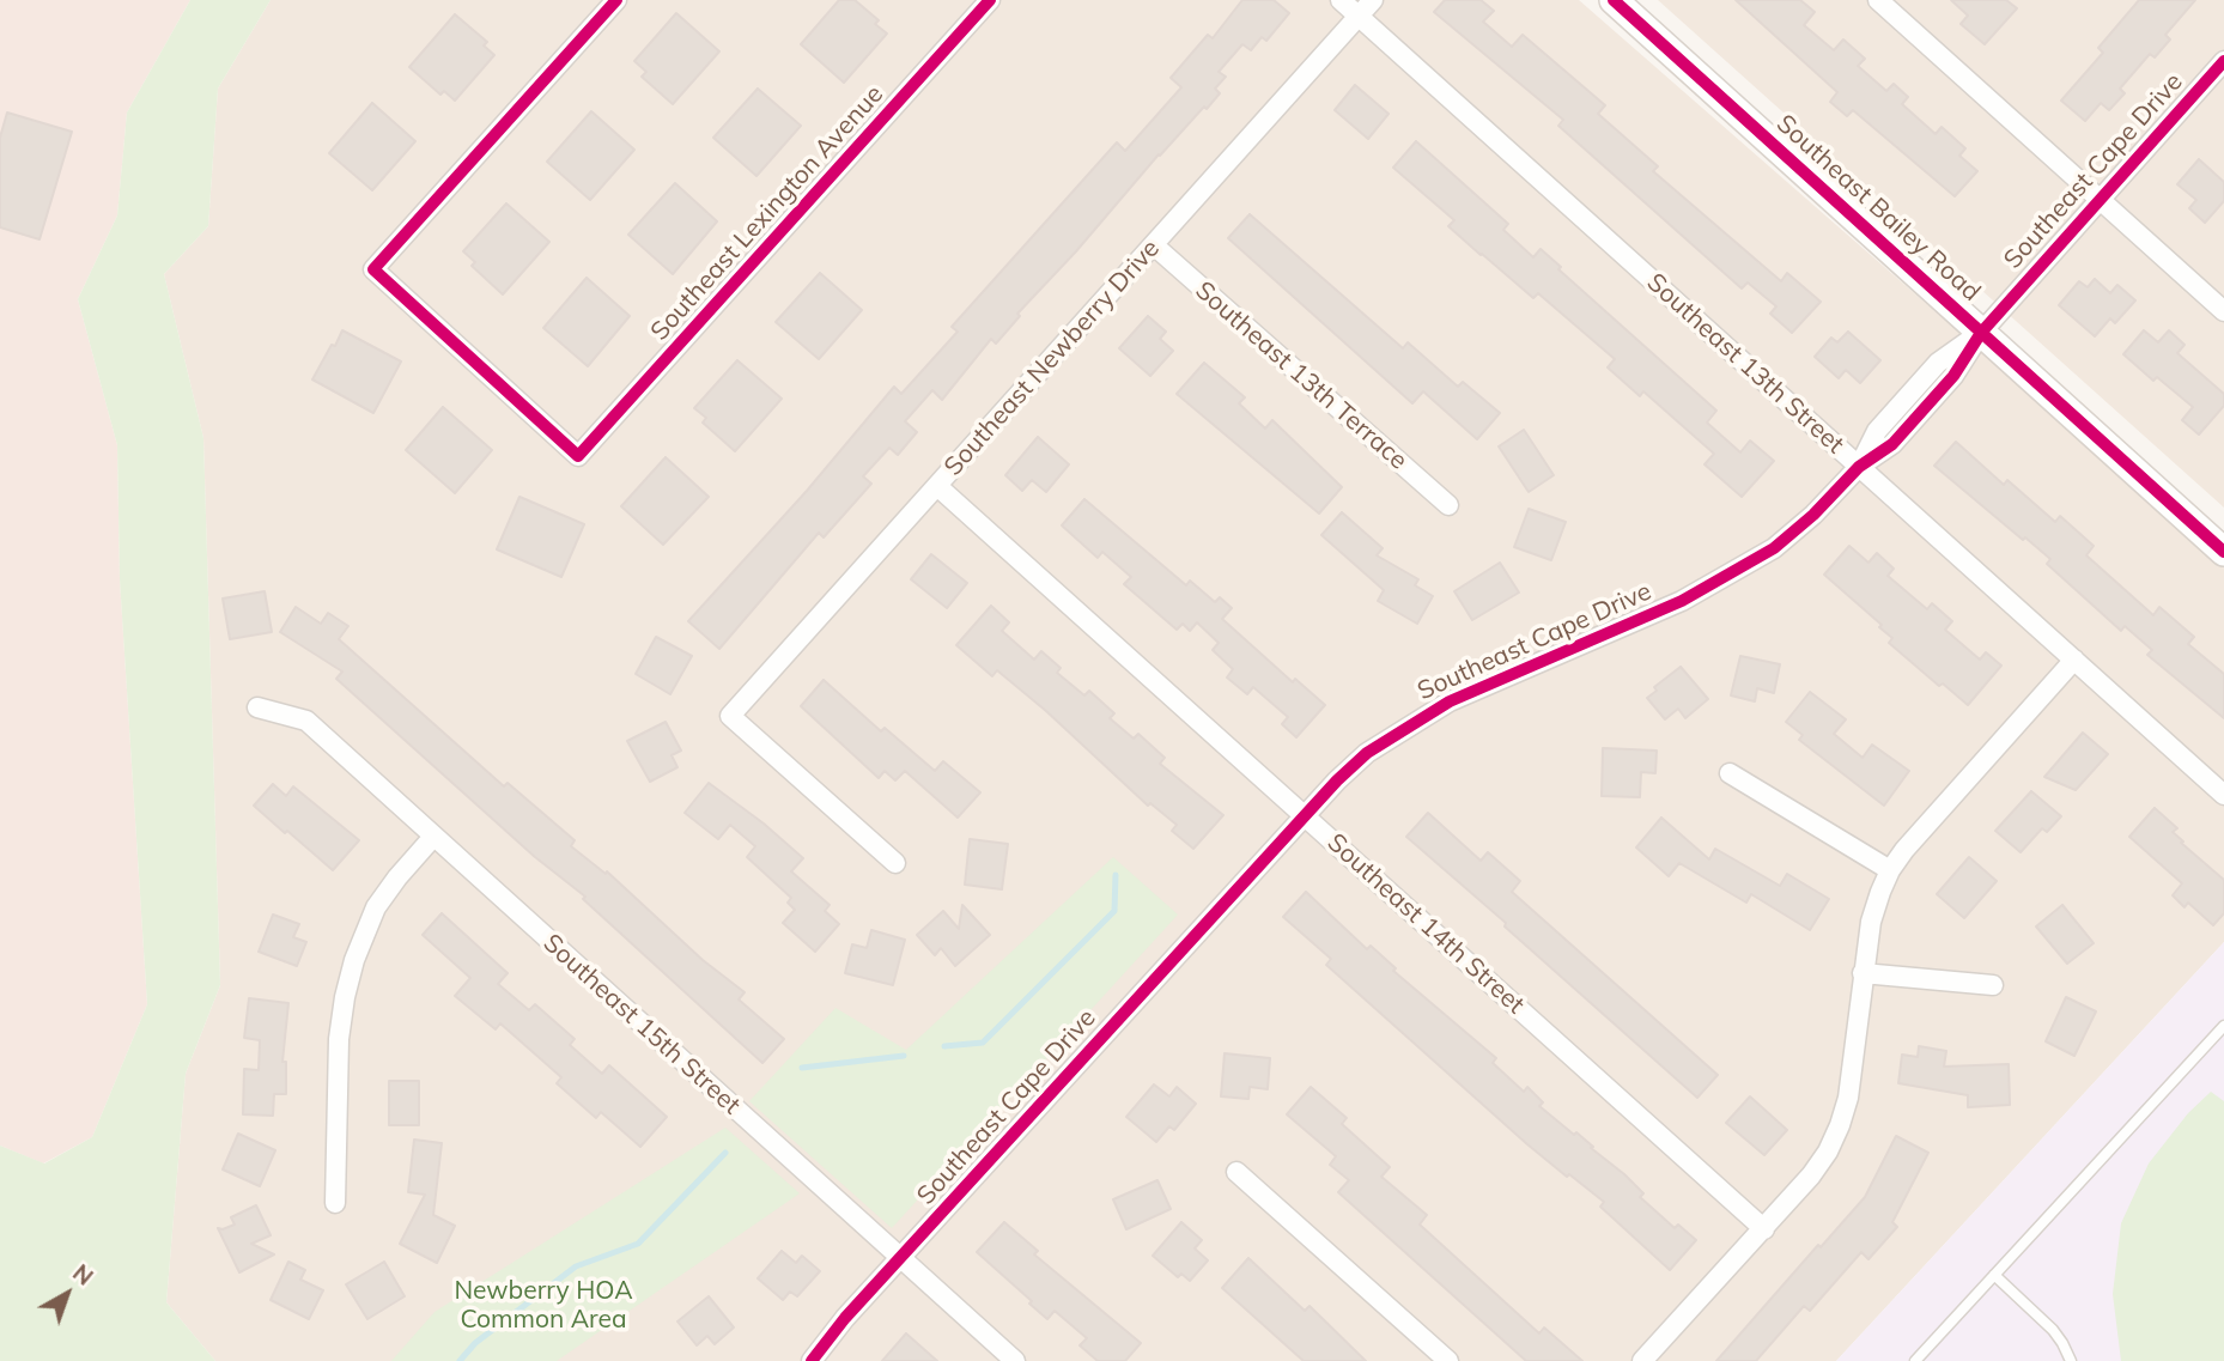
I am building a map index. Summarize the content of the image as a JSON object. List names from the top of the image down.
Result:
{
  "streets": {
    "main road": ["Southeast Bailey Road"],
    "street": [
      "Southeast Cape Drive",
      "Southeast Lexington Avenue",
      "Southeast Newberry Drive",
      "Southeast 13th Street",
      "Southeast 13th Terrace",
      "Southeast 14th Street",
      "Southeast 15th Street"
    ]
  },
  "crossings": [
    ["Southeast Cape Drive", "Southeast Bailey Road"],
    ["Southeast Cape Drive", "Southeast 13th Street"],
    ["Southeast Cape Drive", "Southeast 14th Street"],
    ["Southeast Cape Drive", "Southeast 15th Street"],
    ["Southeast Newberry Drive", "Southeast 13th Street"],
    ["Southeast Newberry Drive", "Southeast 13th Terrace"],
    ["Southeast Newberry Drive", "Southeast 14th Street"]
  ],
  "parks": ["Newberry HOA Common Area"],
  "north": "top right"
}
